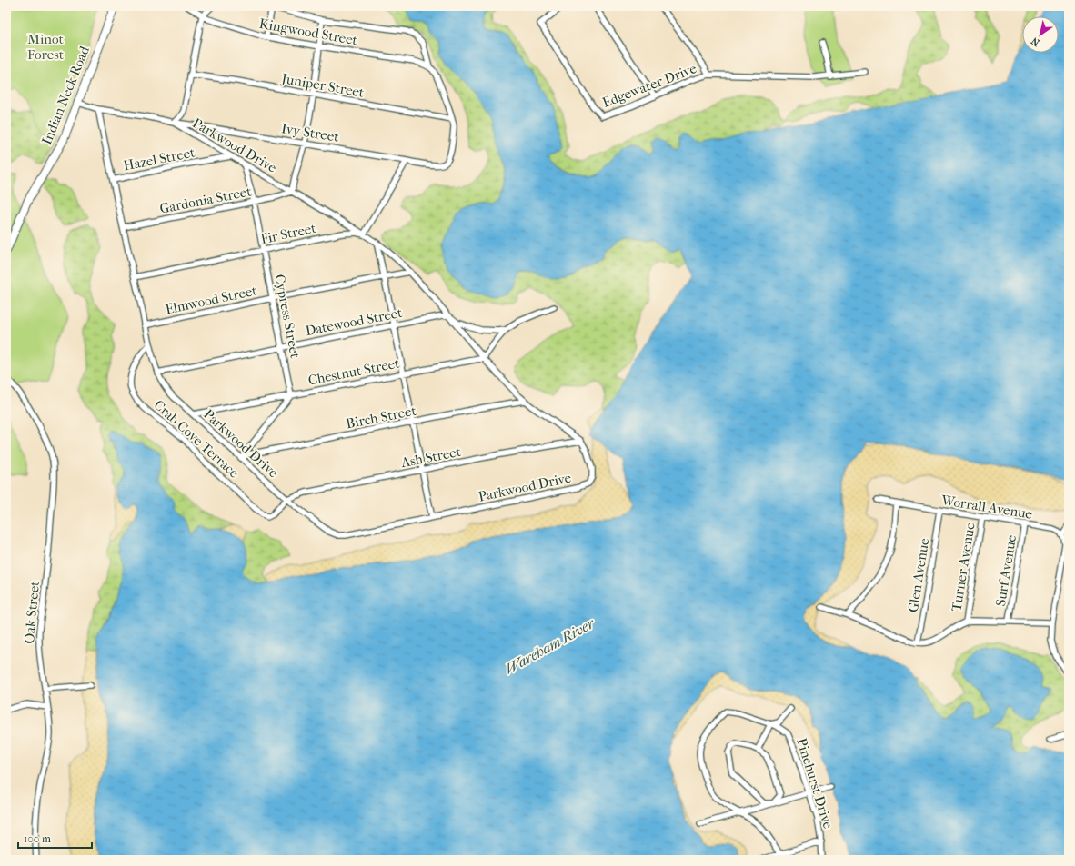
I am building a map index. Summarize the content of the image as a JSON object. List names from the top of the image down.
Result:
{
  "streets": {
    "street": [
      "Kingwood Street",
      "Juniper Street",
      "Edgewater Drive",
      "Indian Neck Road",
      "Ivy Street",
      "Parkwood Drive",
      "Hazel Street",
      "Gardonia Street",
      "Fir Street",
      "Elmwood Street",
      "Cypress Street",
      "Datewood Street",
      "Chestnut Street",
      "Birch Street",
      "Crab Cove Terrace",
      "Ash Street",
      "Worrall Avenue",
      "Turner Avenue",
      "Surf Avenue",
      "Glen Avenue",
      "Oak Street",
      "Pinehurst Drive"
    ]
  },
  "crossings": [
    ["Juniper Street", "Ivy Street"],
    ["Indian Neck Road", "Parkwood Drive"],
    ["Ivy Street", "Parkwood Drive"],
    ["Parkwood Drive", "Hazel Street"],
    ["Parkwood Drive", "Gardonia Street"],
    ["Parkwood Drive", "Fir Street"],
    ["Parkwood Drive", "Elmwood Street"],
    ["Parkwood Drive", "Cypress Street"],
    ["Parkwood Drive", "Datewood Street"],
    ["Parkwood Drive", "Chestnut Street"],
    ["Parkwood Drive", "Birch Street"],
    ["Parkwood Drive", "Crab Cove Terrace"],
    ["Parkwood Drive", "Ash Street"],
    ["Gardonia Street", "Cypress Street"],
    ["Fir Street", "Cypress Street"],
    ["Elmwood Street", "Cypress Street"],
    ["Cypress Street", "Datewood Street"],
    ["Cypress Street", "Chestnut Street"],
    ["Crab Cove Terrace", "Ash Street"],
    ["Worrall Avenue", "Turner Avenue"],
    ["Worrall Avenue", "Surf Avenue"],
    ["Worrall Avenue", "Glen Avenue"]
  ],
  "water": ["Wareham River"],
  "parks": ["Minot Forest"],
  "scale_bar": "100 m",
  "north": "bottom left"
}
